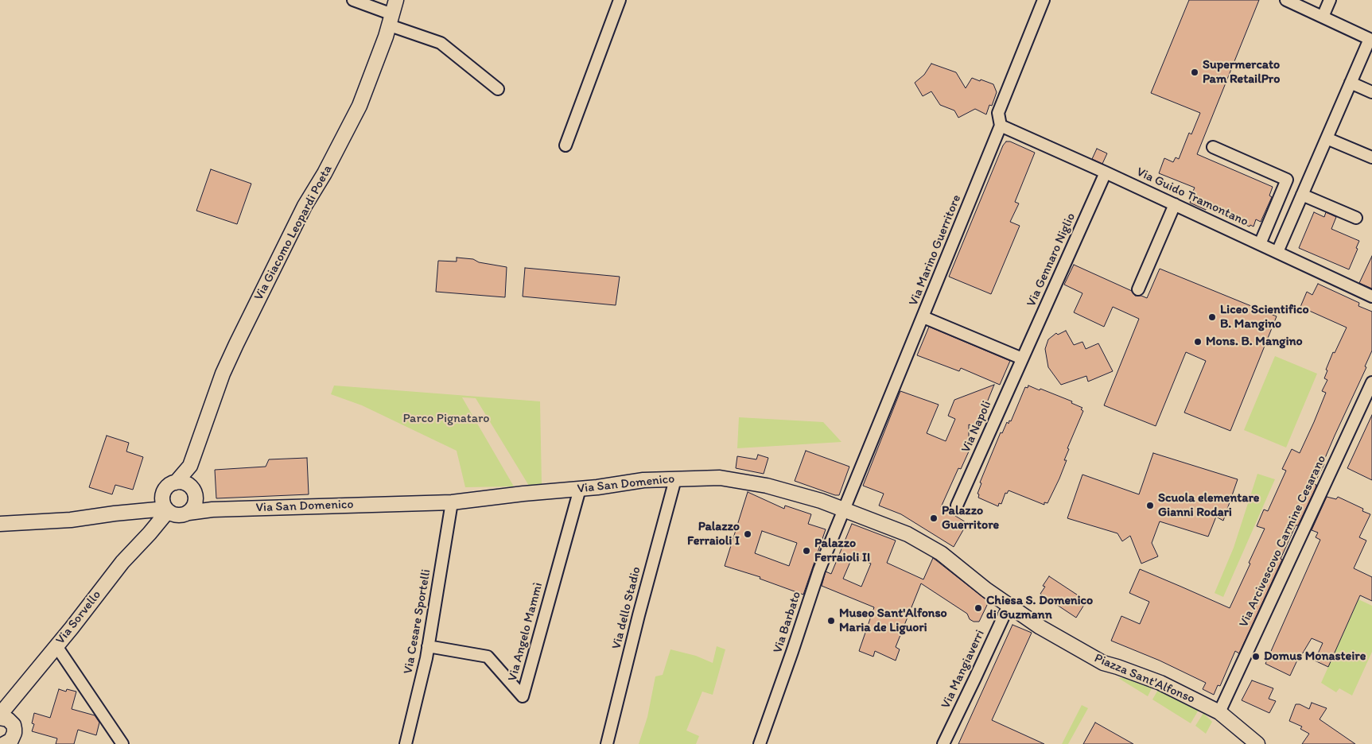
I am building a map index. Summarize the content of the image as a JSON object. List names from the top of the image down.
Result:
{
  "streets": {
    "street": [
      "Via Guido Tramontano",
      "Via Giacomo Leopardi Poeta",
      "Via Marino Guerritore",
      "Via Gennaro Niglio",
      "Via Napoli",
      "Via San Domenico",
      "Via Arcivescovo Carmine Cesarano",
      "Via dello Stadio",
      "Via Sorvello",
      "Via Cesare Sportelli",
      "Via Barbato",
      "Via Angelo Mammì",
      "Via Mangiaverri",
      "Piazza Sant'Alfonso"
    ]
  },
  "crossings": [
    ["Via Guido Tramontano", "Via Marino Guerritore"],
    ["Via Guido Tramontano", "Via Gennaro Niglio"],
    ["Via Marino Guerritore", "Via San Domenico"],
    ["Via Marino Guerritore", "Via Barbato"],
    ["Via Gennaro Niglio", "Via Napoli"],
    ["Via San Domenico", "Via dello Stadio"],
    ["Via San Domenico", "Via Sorvello"],
    ["Via San Domenico", "Via Cesare Sportelli"],
    ["Via San Domenico", "Via Barbato"],
    ["Via San Domenico", "Via Angelo Mammì"],
    ["Via San Domenico", "Via Mangiaverri"],
    ["Via San Domenico", "Piazza Sant'Alfonso"],
    ["Via Arcivescovo Carmine Cesarano", "Piazza Sant'Alfonso"],
    ["Via Cesare Sportelli", "Via Angelo Mammì"],
    ["Via Mangiaverri", "Piazza Sant'Alfonso"]
  ],
  "parks": ["Parco Pignataro"],
  "places": [
    "Supermercato Pam RetailPro",
    "Liceo Scientifico B. Mangino",
    "Mons. B. Mangino",
    "Scuola elementare Gianni Rodari",
    "Palazzo Guerritore",
    "Palazzo Ferraioli I",
    "Palazzo Ferraioli II",
    "Chiesa S. Domenico di Guzmann",
    "Museo Sant'Alfonso Maria de Liguori",
    "Domus Monasteire"
  ]
}
